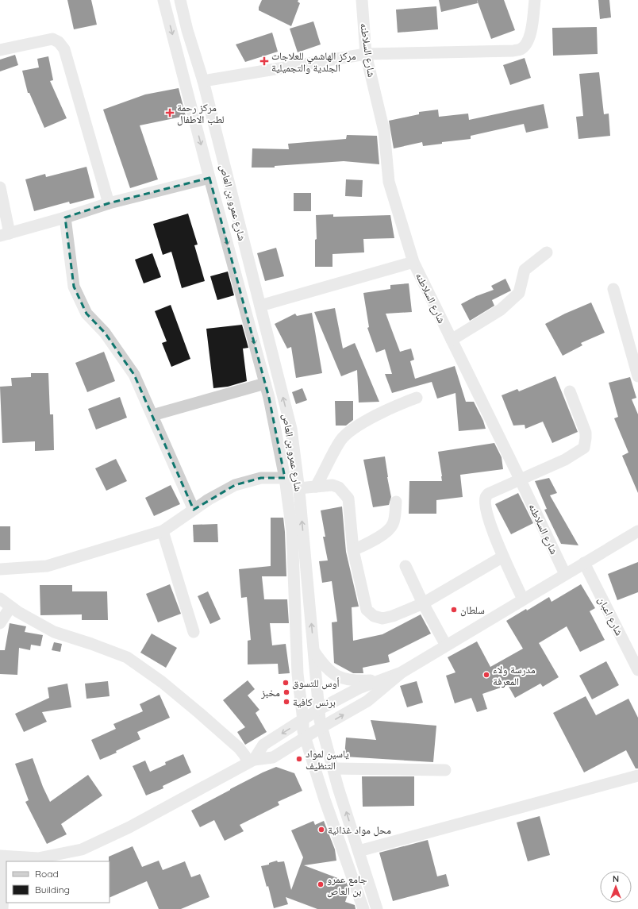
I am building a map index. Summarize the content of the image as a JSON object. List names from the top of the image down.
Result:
{
  "streets": {
    "street": ["شارع السلاطنه", "شارع عمرو بن العاص", "شارع اعبان"]
  },
  "places": {
    "health": ["مركز الهاشمي للعلاجات الجلدية والتجميلية", "مركز رحمة لطب الاطفال"],
    "other": [
      "سلطان",
      "مدرسة ولاء المعرفة",
      "أوس للتسوق",
      "مخبز",
      "برنس كافية",
      "ياسين لمواد التنظيف",
      "محل مواد غذائية",
      "جامع عمرو بن العاص"
    ]
  },
  "legend": ["Road", "Building"],
  "north": "top"
}
